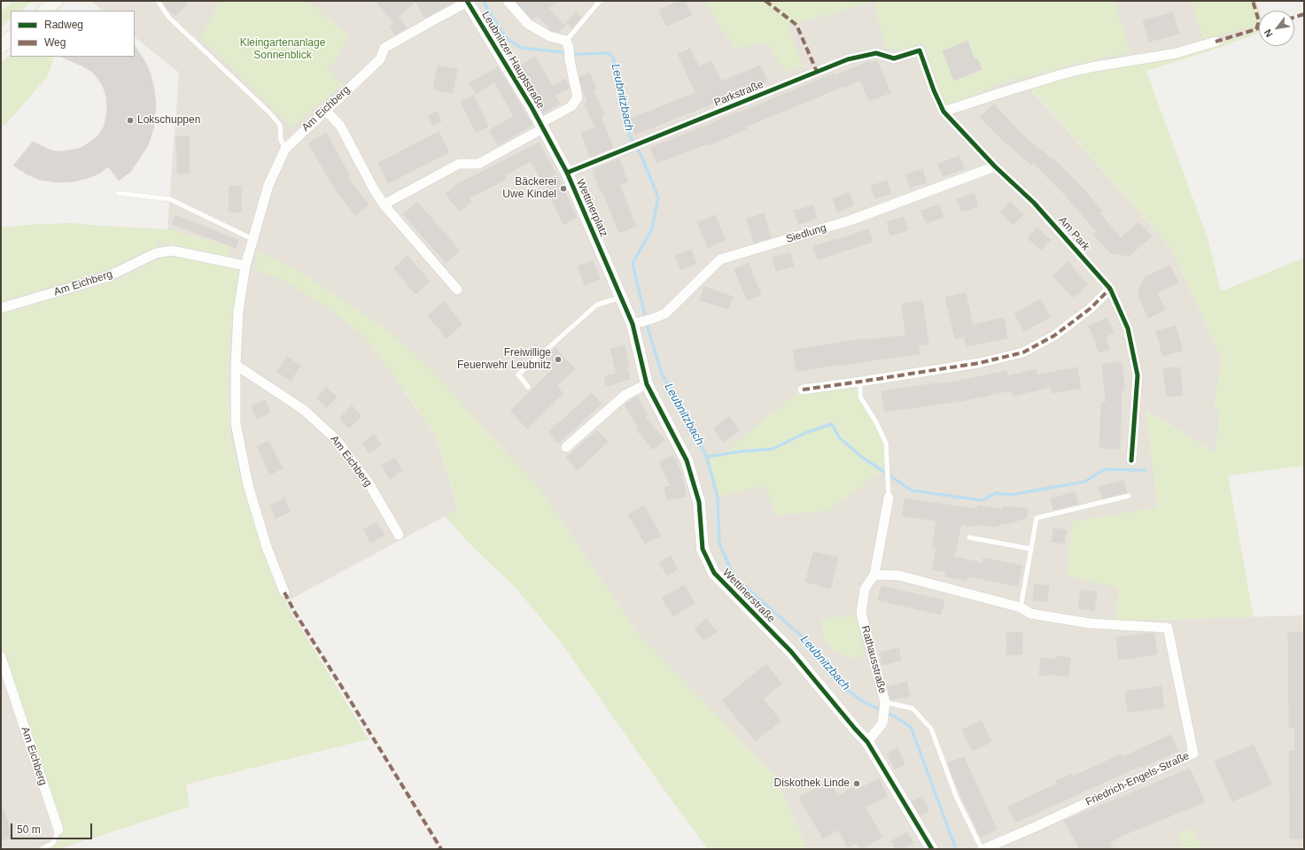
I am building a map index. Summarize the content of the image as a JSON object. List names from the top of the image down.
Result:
{
  "streets": {
    "street": [
      "Leubnitzer Hauptstraße",
      "Parkstraße",
      "Am Eichberg",
      "Wettinerplatz",
      "Siedlung",
      "Am Park",
      "Wettinerstraße",
      "Rathausstraße",
      "Friedrich-Engels-Straße"
    ]
  },
  "crossings": [
    ["Leubnitzer Hauptstraße", "Am Eichberg"],
    ["Leubnitzer Hauptstraße", "Wettinerplatz"],
    ["Parkstraße", "Wettinerplatz"],
    ["Parkstraße", "Am Park"],
    ["Wettinerplatz", "Wettinerstraße"],
    ["Siedlung", "Am Park"],
    ["Siedlung", "Wettinerstraße"],
    ["Wettinerstraße", "Rathausstraße"],
    ["Rathausstraße", "Friedrich-Engels-Straße"]
  ],
  "water": ["Leubnitzbach"],
  "parks": ["Kleingartenanlage Sonnenblick"],
  "places": [
    "Lokschuppen",
    "Bäckerei Uwe Kindel",
    "Freiwillige Feuerwehr Leubnitz",
    "Diskothek Linde"
  ],
  "legend": ["Radweg", "Weg"],
  "scale_bar": "50 m",
  "north": "bottom left"
}
